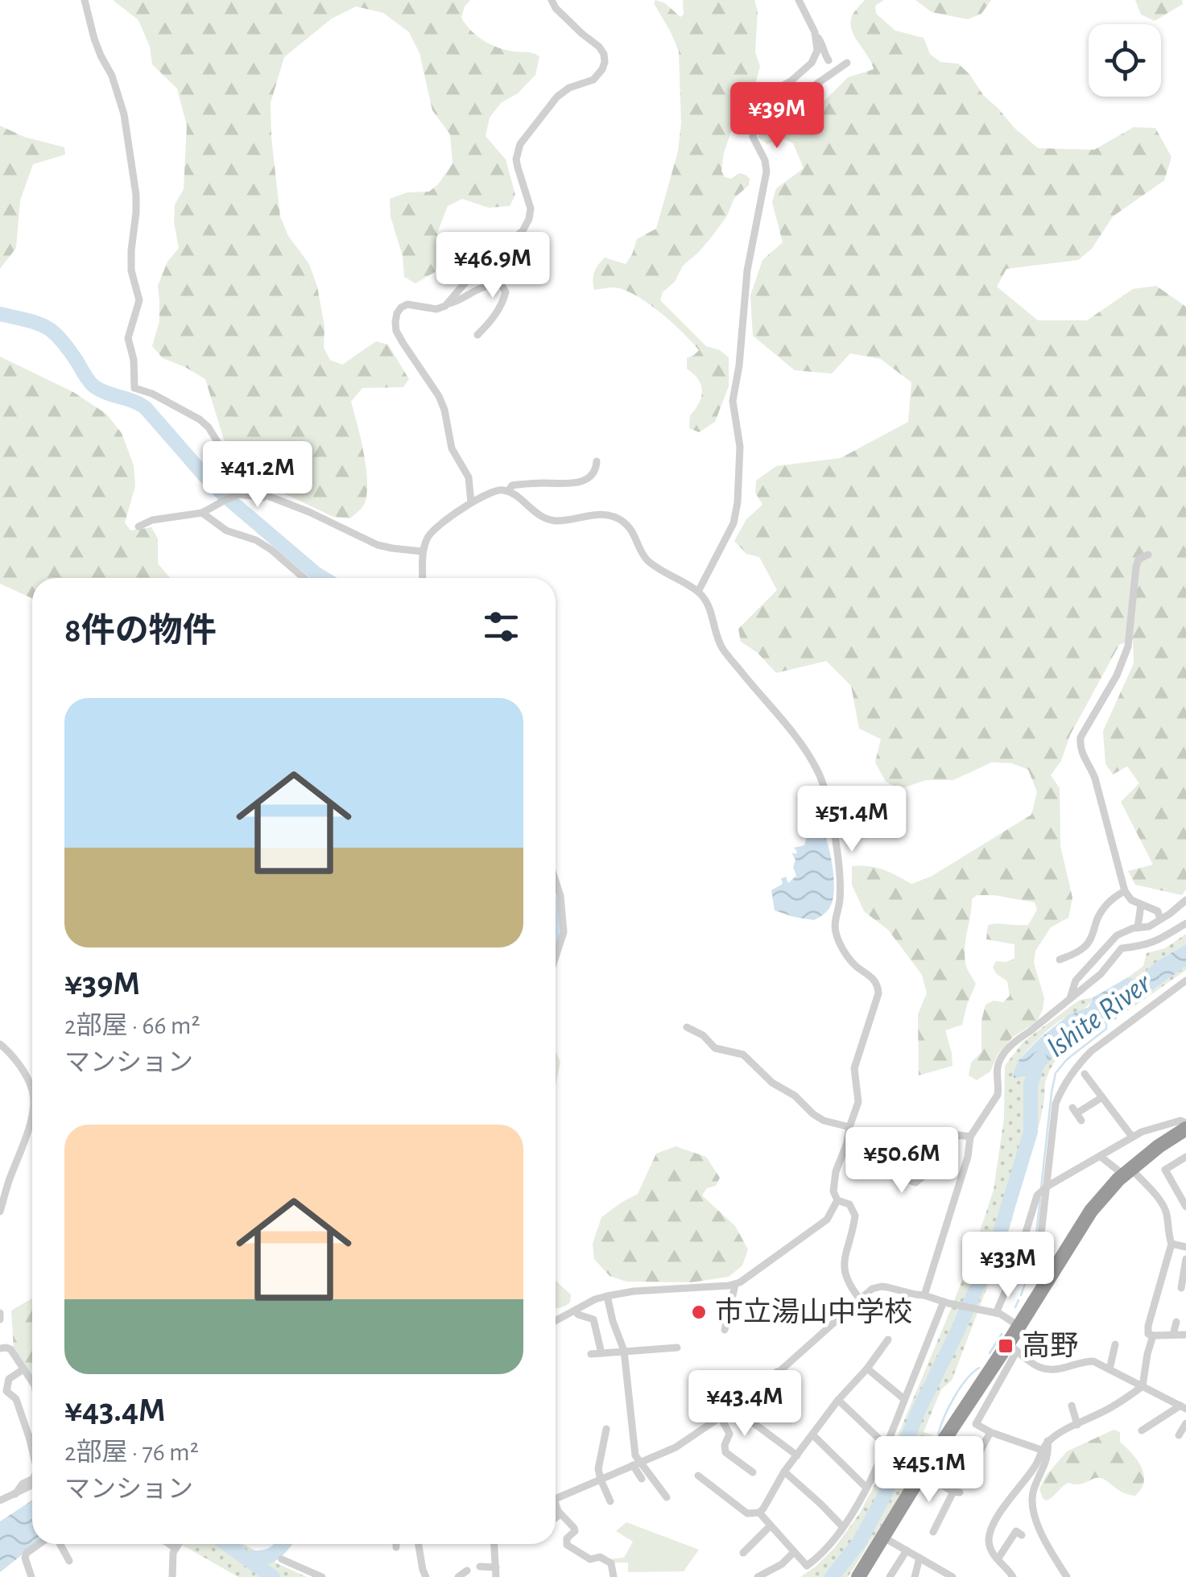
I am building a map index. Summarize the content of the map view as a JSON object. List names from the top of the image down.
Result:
{
  "water": ["Ishite River"],
  "places": {
    "other": ["市立湯山中学校"],
    "transit": ["高野"]
  },
  "page": {
    "price": [
      "¥39M",
      "¥46.9M",
      "¥41.2M",
      "¥51.4M",
      "¥50.6M",
      "¥33M",
      "¥43.4M",
      "¥45.1M"
    ],
    "heading": "8件の物件",
    "list": [
      {
        "name": "¥39M",
        "note": "2部屋 · 66 m² · マンション"
      },
      {
        "name": "¥43.4M",
        "note": "2部屋 · 76 m² · マンション"
      }
    ]
  }
}
